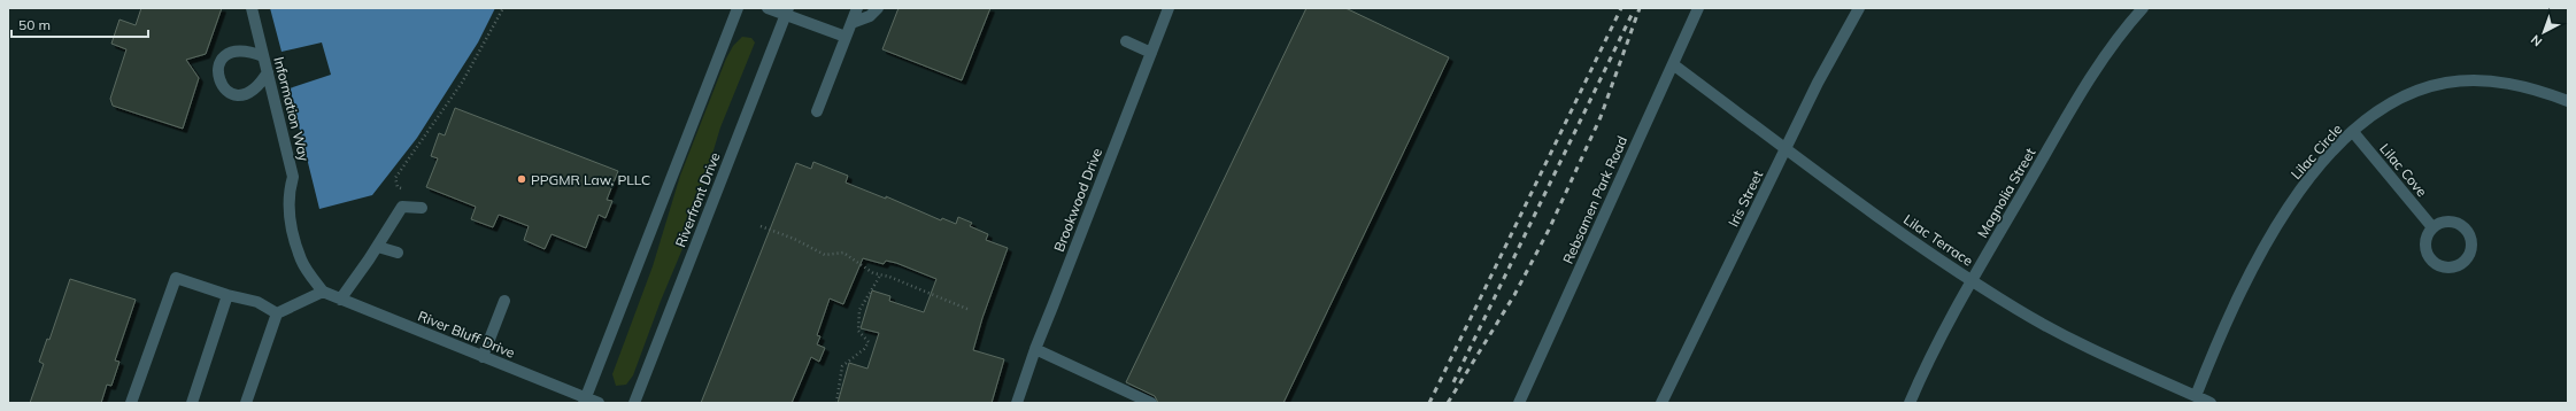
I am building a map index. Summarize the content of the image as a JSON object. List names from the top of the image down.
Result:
{
  "streets": {
    "street": [
      "Information Way",
      "Lilac Circle",
      "Lilac Cove",
      "Magnolia Street",
      "Iris Street",
      "Riverfront Drive",
      "Brookwood Drive",
      "Rebsamen Park Road",
      "Lilac Terrace",
      "River Bluff Drive"
    ]
  },
  "crossings": [
    ["Information Way", "River Bluff Drive"],
    ["Lilac Circle", "Lilac Cove"],
    ["Lilac Circle", "Lilac Terrace"],
    ["Magnolia Street", "Lilac Terrace"],
    ["Iris Street", "Lilac Terrace"],
    ["Rebsamen Park Road", "Lilac Terrace"]
  ],
  "places": ["PPGMR Law, PLLC"],
  "scale_bar": "50 m",
  "north": "bottom left"
}
